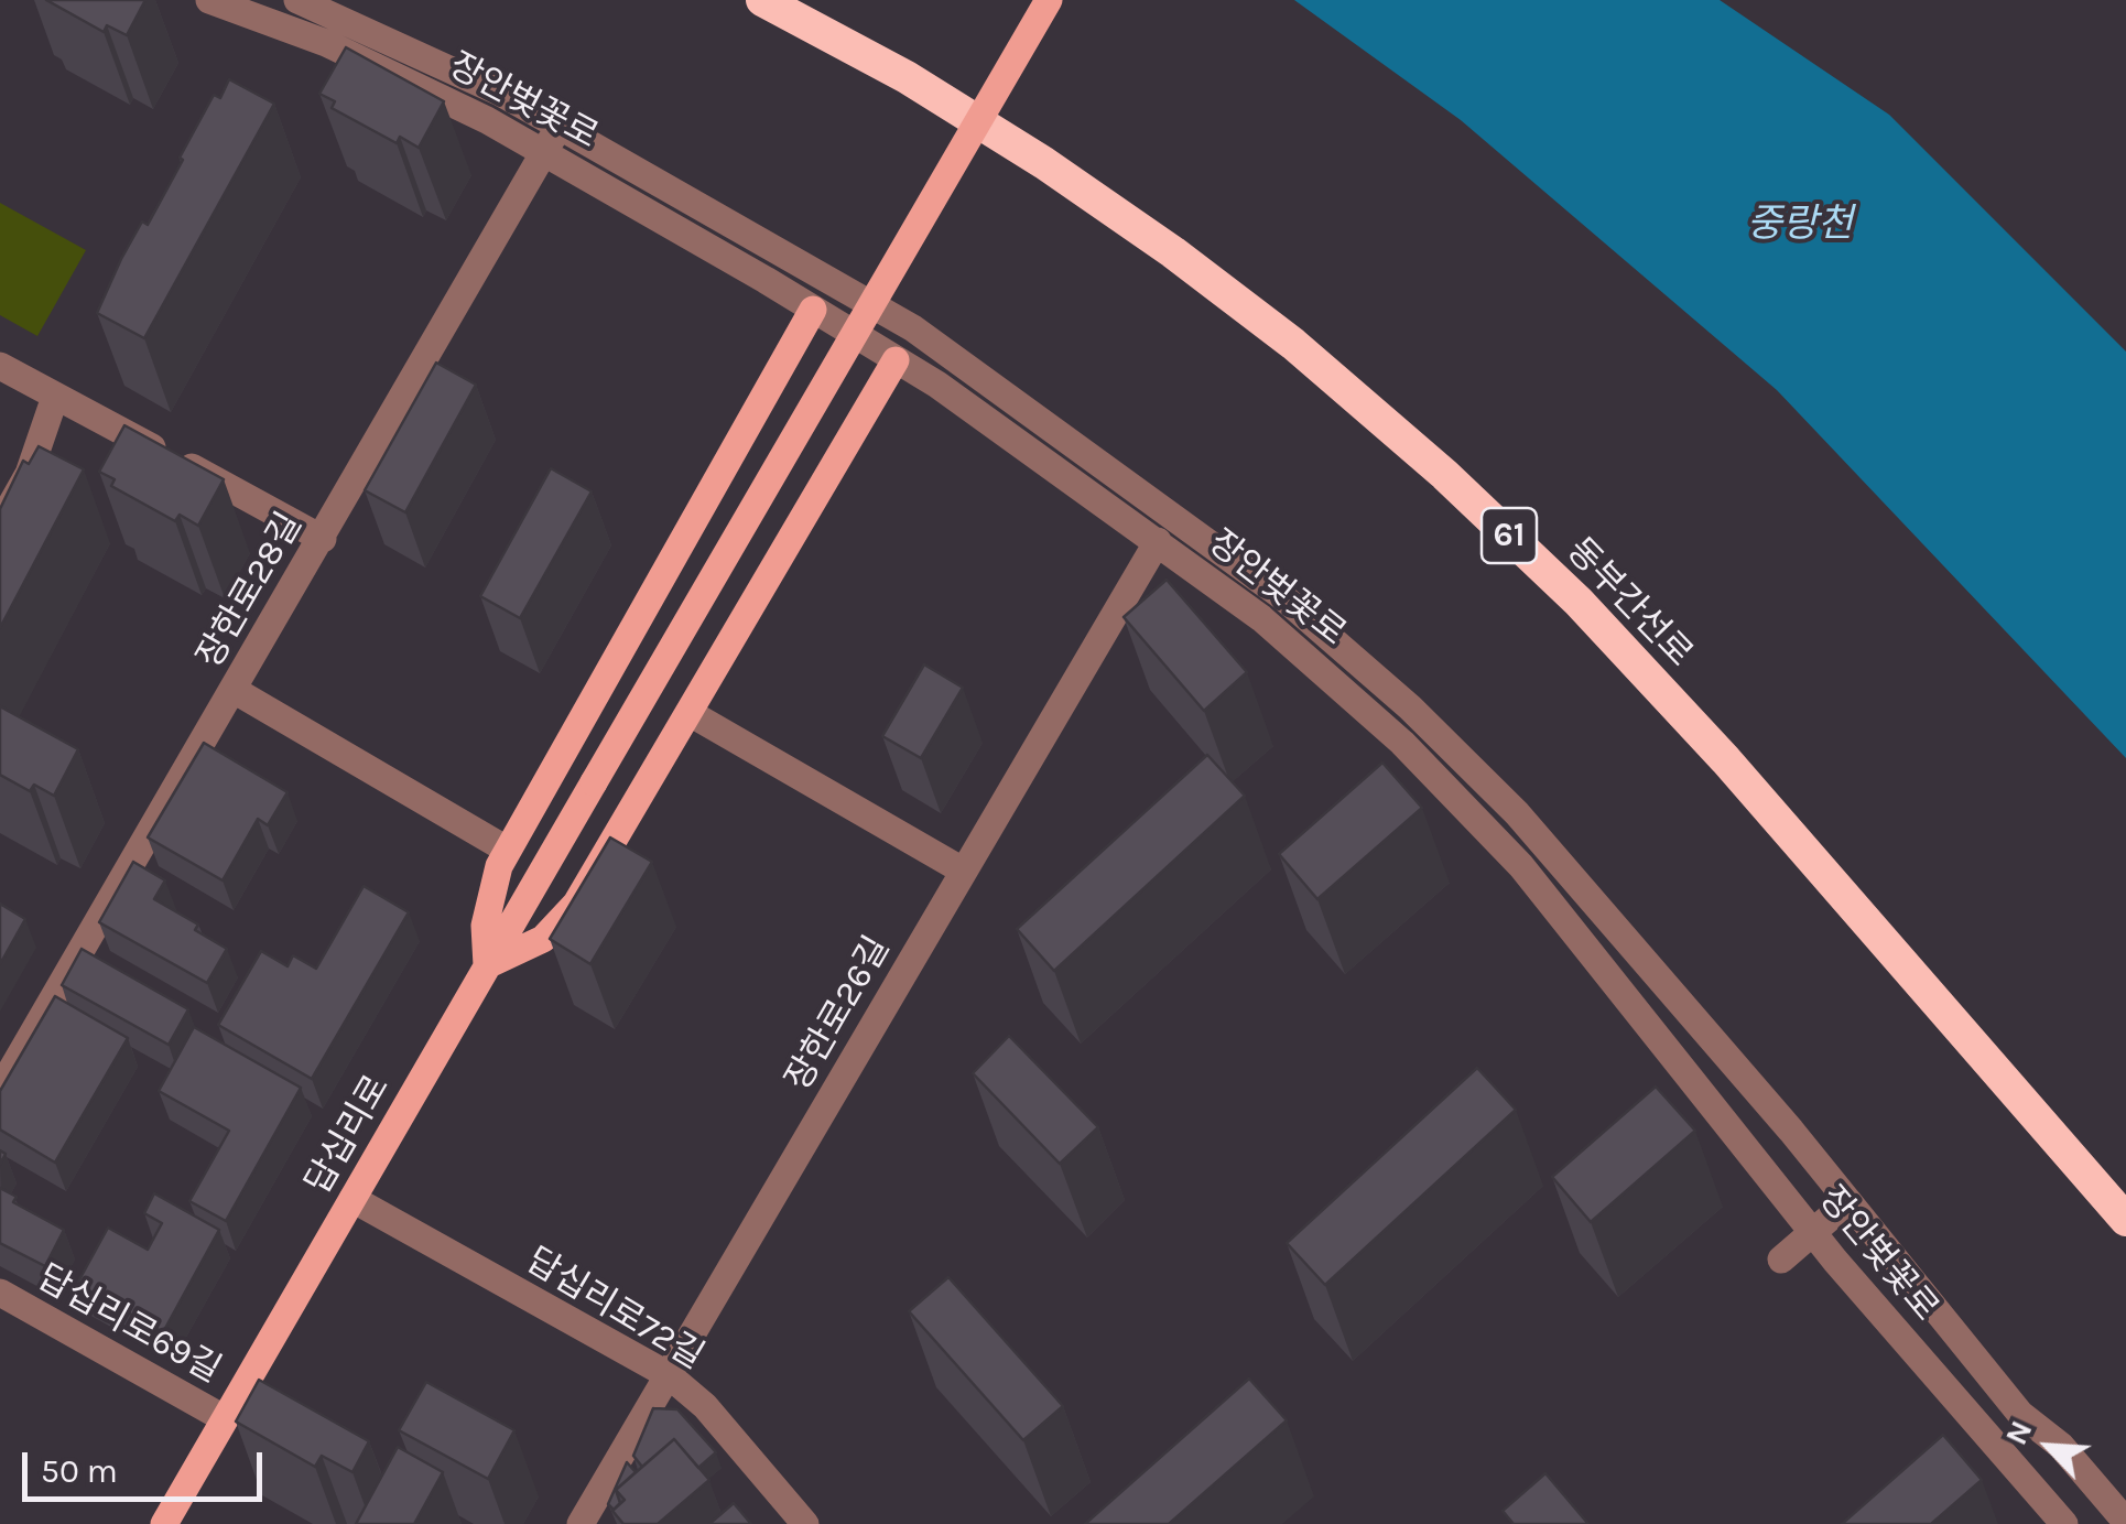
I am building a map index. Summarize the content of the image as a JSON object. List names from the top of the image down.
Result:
{
  "streets": {
    "highway": ["61", "동부간선로"],
    "main road": ["답십리로"],
    "street": [
      "장안벚꽃로",
      "장한로28길",
      "장한로26길",
      "답십리로72길",
      "답십리로69길"
    ]
  },
  "crossings": [
    ["장안벚꽃로", "장한로28길"],
    ["장안벚꽃로", "장한로26길"],
    ["장한로26길", "답십리로72길"],
    ["답십리로", "답십리로72길"],
    ["답십리로", "답십리로69길"]
  ],
  "water": ["중랑천"],
  "scale_bar": "50 m",
  "north": "top left"
}
